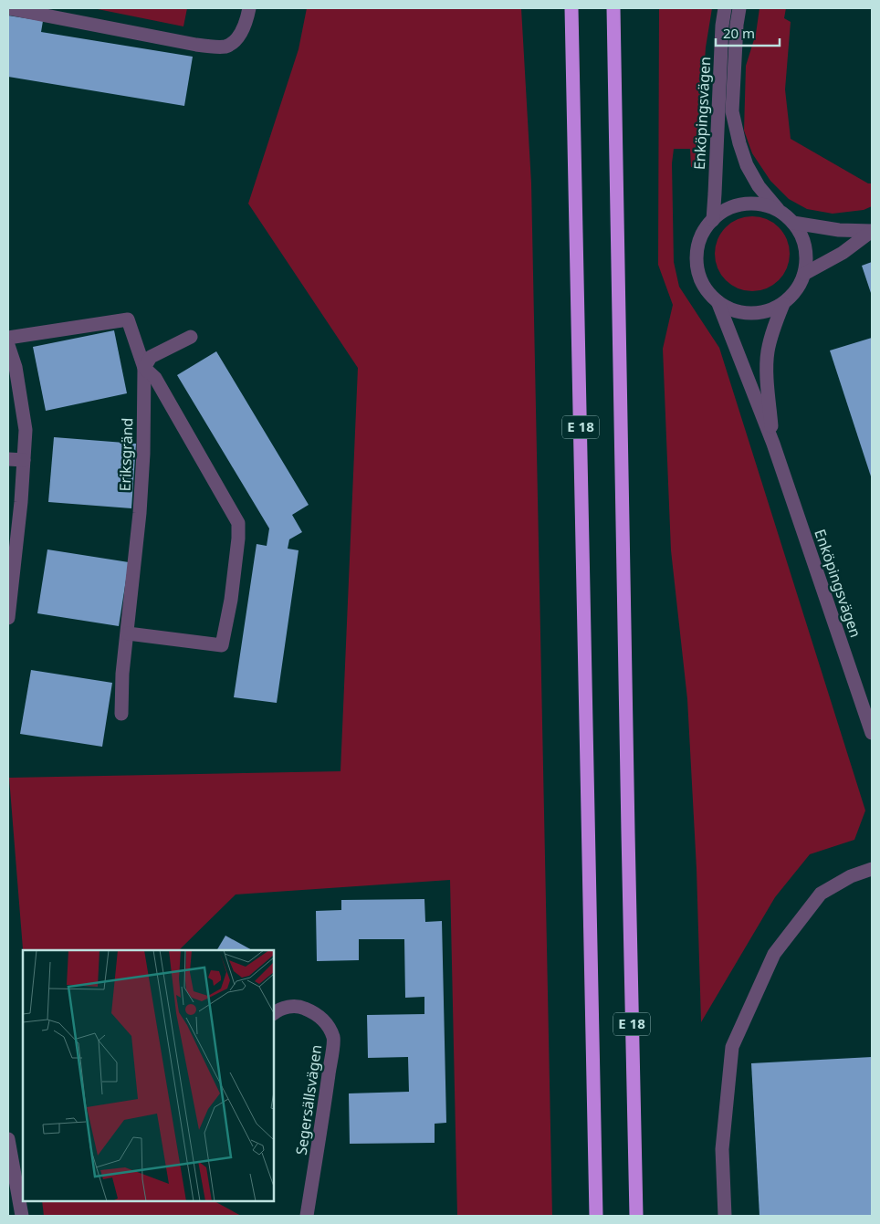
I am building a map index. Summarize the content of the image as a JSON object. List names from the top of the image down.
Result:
{
  "streets": {
    "highway": ["E 18"],
    "street": ["Enköpingsvägen", "Eriksgränd", "Segersällsvägen"]
  },
  "scale_bar": "20 m"
}
